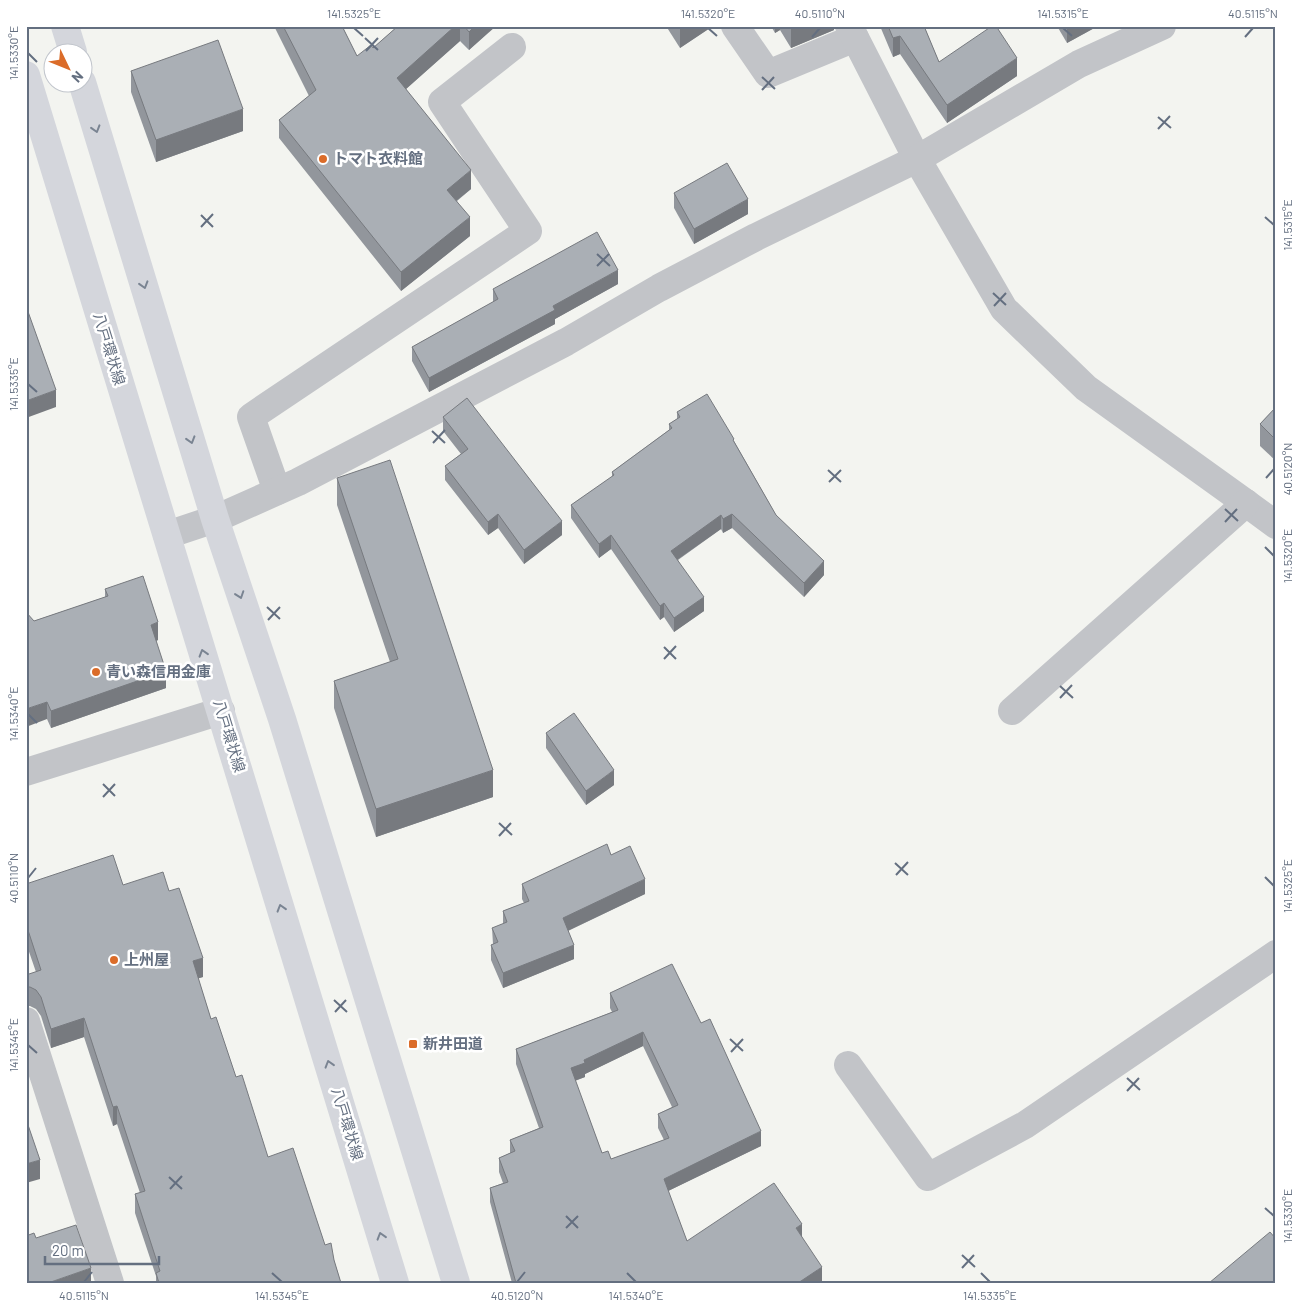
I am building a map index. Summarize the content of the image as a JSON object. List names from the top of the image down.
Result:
{
  "streets": {
    "main road": ["八戸環状線"]
  },
  "places": {
    "other": ["トマト衣料館", "青い森信用金庫", "上州屋"],
    "transit": ["新井田道"]
  },
  "scale_bar": "20 m",
  "north": "bottom right",
  "coordinates": [
    "141.5325°E",
    "141.5320°E",
    "40.5110°N",
    "141.5315°E",
    "40.5115°N",
    "141.5330°E",
    "141.5335°E",
    "40.5120°N",
    "141.5340°E",
    "141.5345°E"
  ]
}
